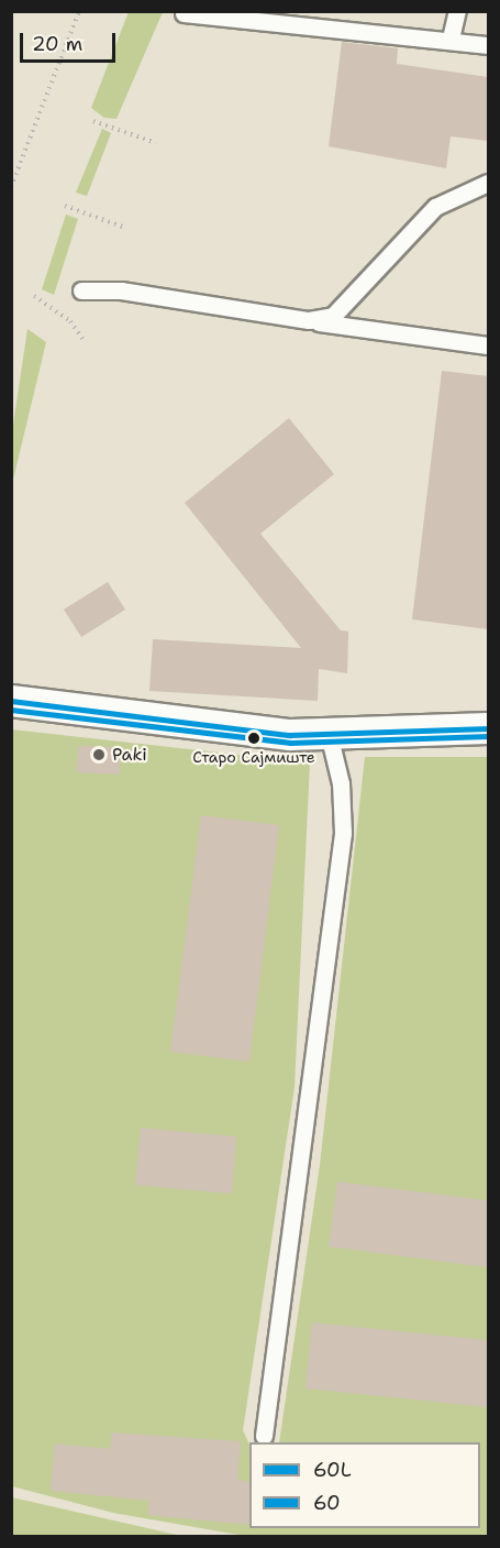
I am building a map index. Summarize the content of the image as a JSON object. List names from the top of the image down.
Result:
{
  "places": ["Старо Сајмиште", "Paki"],
  "lines": ["transit line 60L", "transit line 60"],
  "legend": ["60L", "60"],
  "scale_bar": "20 m"
}
